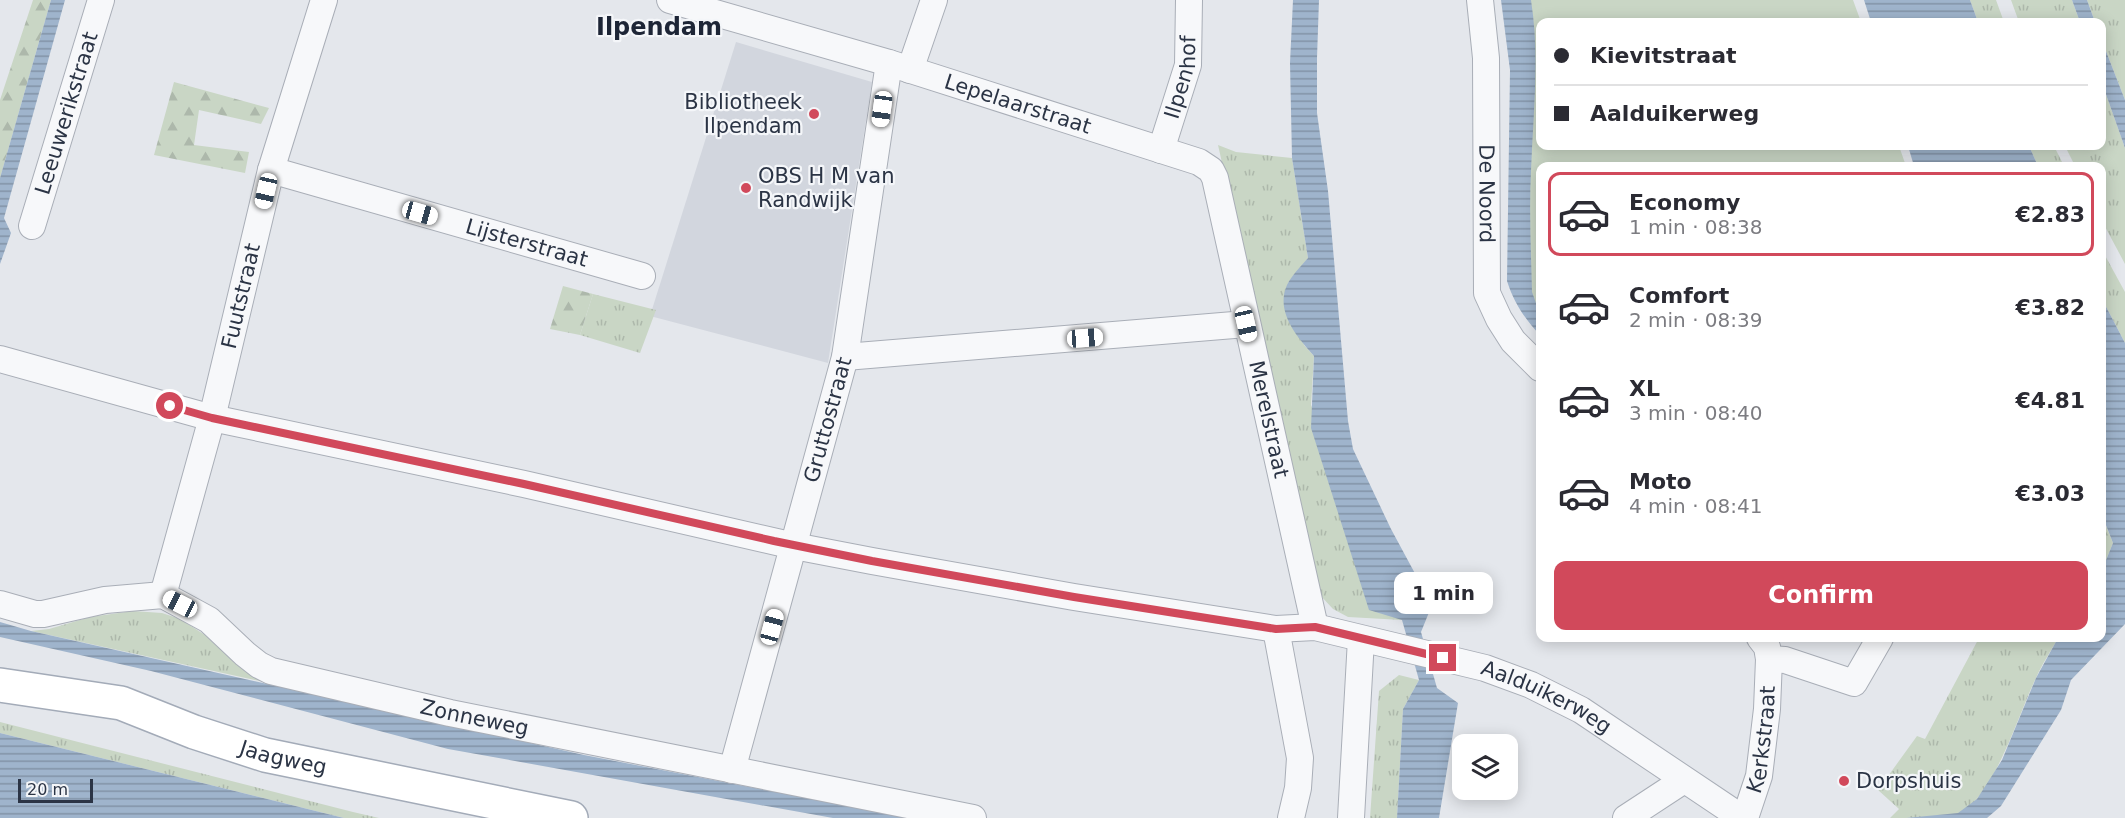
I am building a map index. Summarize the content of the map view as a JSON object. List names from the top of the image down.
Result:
{
  "streets": {
    "main road": ["Jaagweg"],
    "street": [
      "Ilpenhof",
      "Lepelaarstraat",
      "Leeuwerikstraat",
      "De Noord",
      "Lijsterstraat",
      "Fuutstraat",
      "Merelstraat",
      "Gruttostraat",
      "Aalduikerweg",
      "Zonneweg",
      "Kerkstraat"
    ]
  },
  "crossings": [
    ["Ilpenhof", "Lepelaarstraat"],
    ["Lepelaarstraat", "Merelstraat"],
    ["Lepelaarstraat", "Gruttostraat"],
    ["Lijsterstraat", "Fuutstraat"],
    ["Fuutstraat", "Zonneweg"],
    ["Gruttostraat", "Zonneweg"],
    ["Aalduikerweg", "Kerkstraat"]
  ],
  "districts": ["Ilpendam"],
  "places": ["Bibliotheek Ilpendam", "OBS H M van Randwijk", "Dorpshuis"],
  "scale_bar": "20 m",
  "page": {
    "banner": ["Kievitstraat", "Aalduikerweg"],
    "list": [
      {
        "name": "Economy",
        "note": "1 min · 08:38",
        "value": "€2.83"
      },
      {
        "name": "Comfort",
        "note": "2 min · 08:39",
        "value": "€3.82"
      },
      {
        "name": "XL",
        "note": "3 min · 08:40",
        "value": "€4.81"
      },
      {
        "name": "Moto",
        "note": "4 min · 08:41",
        "value": "€3.03"
      }
    ],
    "buttons": "Confirm",
    "bubble": "1 min",
    "scale": "20 m"
  }
}
